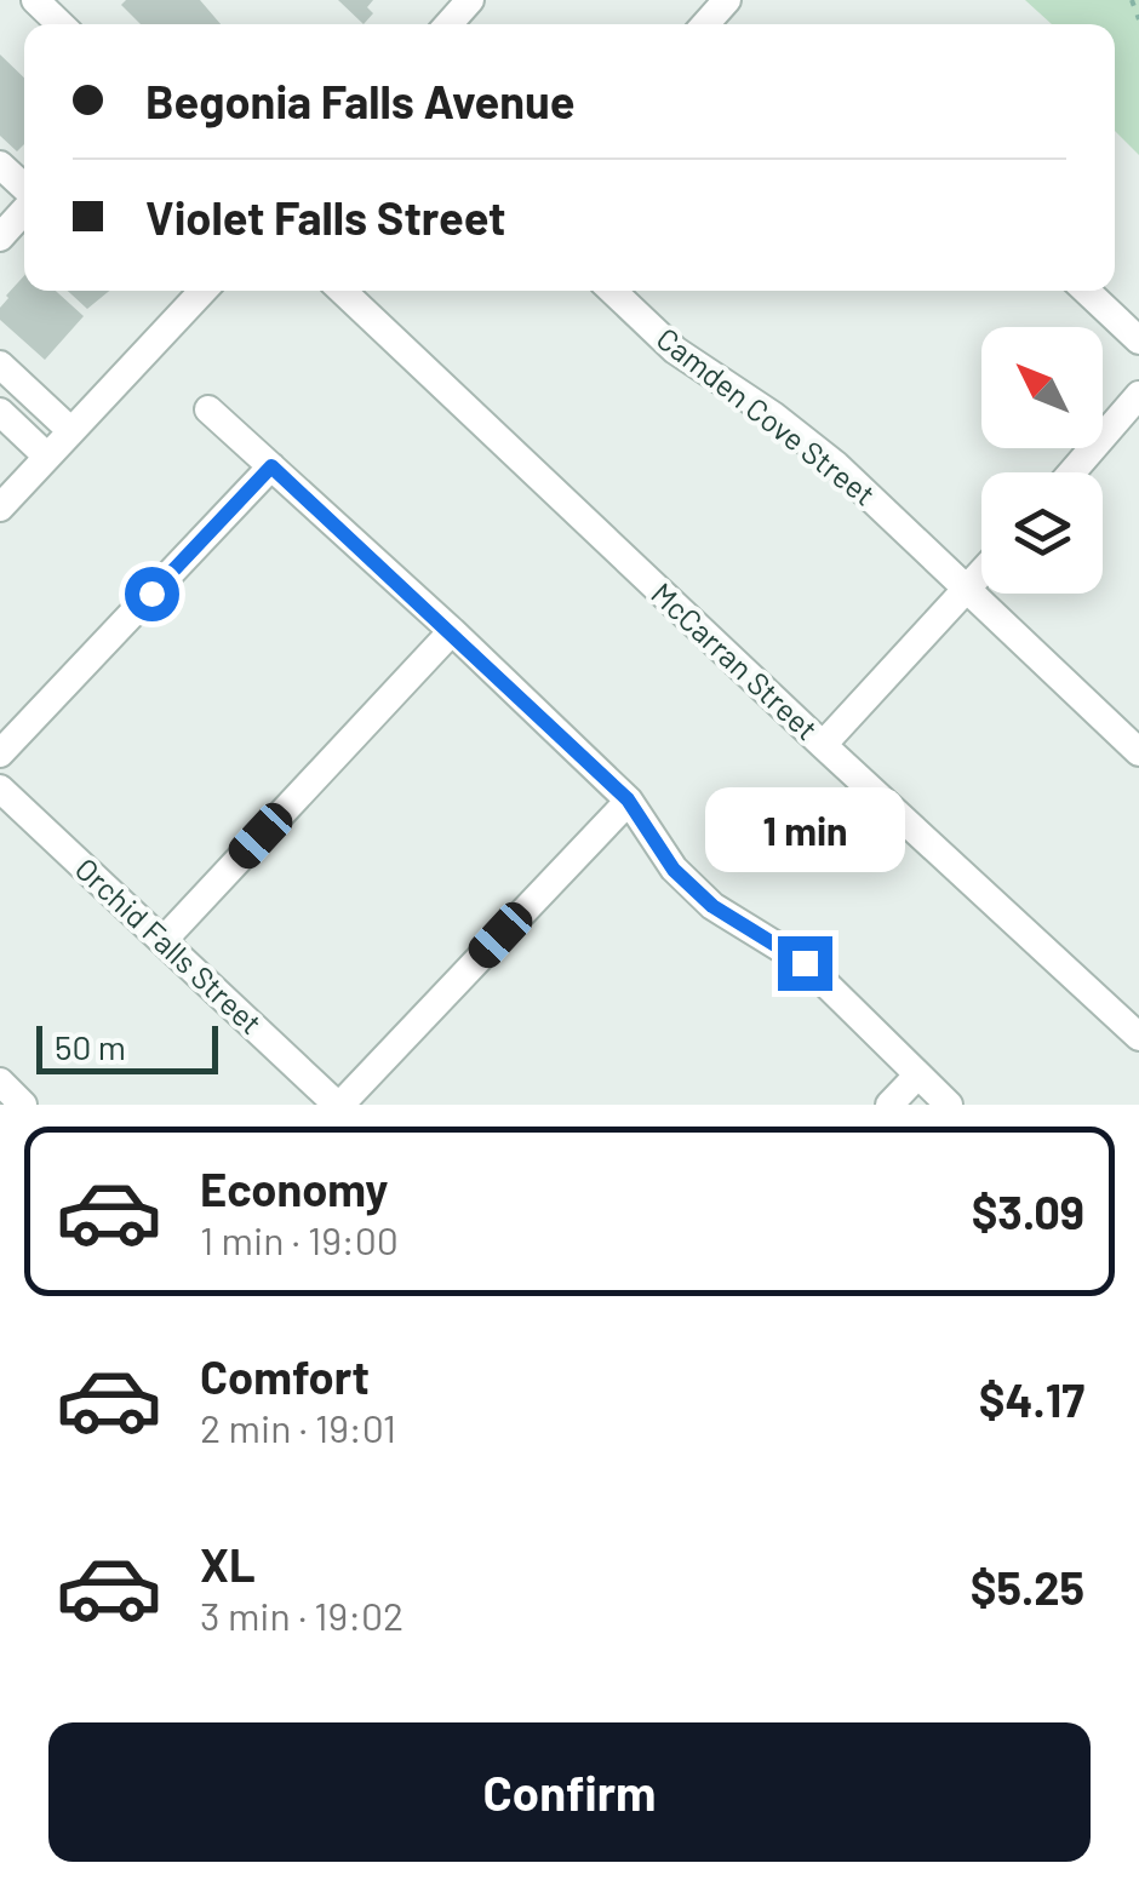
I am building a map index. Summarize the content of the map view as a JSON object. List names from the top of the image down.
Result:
{
  "streets": {
    "street": ["Camden Cove Street", "McCarran Street", "Orchid Falls Street"]
  },
  "scale_bar": "50 m",
  "north": "top left",
  "page": {
    "banner": ["Begonia Falls Avenue", "Violet Falls Street"],
    "bubble": "1 min",
    "scale": "50 m",
    "list": [
      {
        "name": "Economy",
        "note": "1 min · 19:00",
        "value": "$3.09"
      },
      {
        "name": "Comfort",
        "note": "2 min · 19:01",
        "value": "$4.17"
      },
      {
        "name": "XL",
        "note": "3 min · 19:02",
        "value": "$5.25"
      }
    ],
    "buttons": "Confirm"
  }
}
